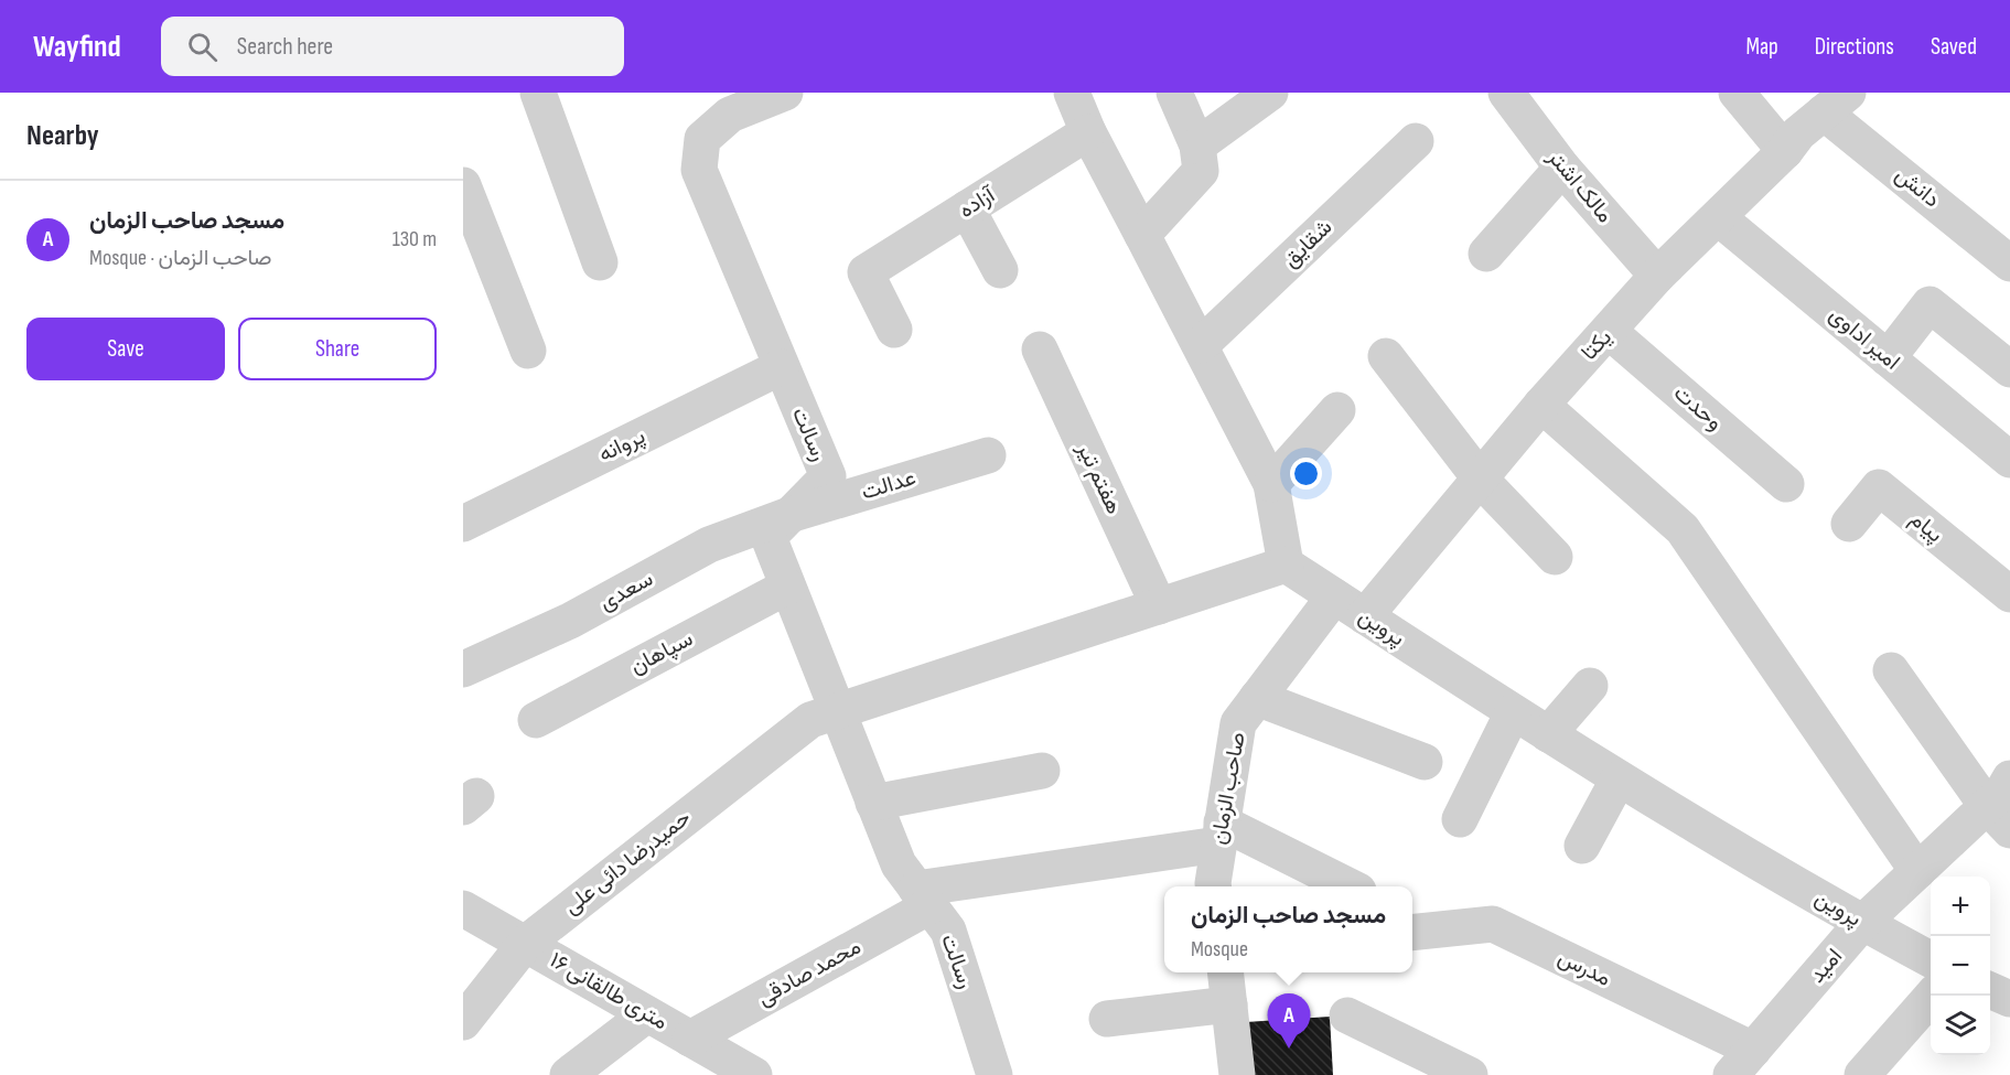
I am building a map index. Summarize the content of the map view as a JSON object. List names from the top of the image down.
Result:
{
  "streets": {
    "street": [
      "مالک اشتر",
      "دانش",
      "آزاده",
      "شقایق",
      "امیر اداوی",
      "یکتا",
      "وحدت",
      "رسالت",
      "پروانه",
      "هفتم تیر",
      "عدالت",
      "پیام",
      "سعدی",
      "پروین",
      "سپاهان",
      "صاحب الزمان",
      "حمیدرضا دائی علی",
      "امید",
      "مدرس",
      "محمد صادقی",
      "۱۶ متری طالقانی"
    ]
  },
  "crossings": [
    ["مالک اشتر", "یکتا"],
    ["دانش", "یکتا"],
    ["امیر اداوی", "یکتا"],
    ["یکتا", "وحدت"],
    ["یکتا", "پروین"],
    ["رسالت", "پروانه"],
    ["رسالت", "عدالت"],
    ["رسالت", "سعدی"],
    ["رسالت", "سپاهان"],
    ["رسالت", "حمیدرضا دائی علی"],
    ["رسالت", "محمد صادقی"],
    ["عدالت", "سعدی"],
    ["پروین", "صاحب الزمان"],
    ["پروین", "امید"],
    ["حمیدرضا دائی علی", "۱۶ متری طالقانی"],
    ["امید", "مدرس"],
    ["محمد صادقی", "۱۶ متری طالقانی"]
  ],
  "page": {
    "header": "Wayfind",
    "search": "Search here",
    "nav": ["Map", "Directions", "Saved"],
    "heading": "Nearby",
    "list": [
      {
        "mark": "A",
        "name": "مسجد صاحب الزمان",
        "note": "Mosque · صاحب الزمان",
        "value": "130 m"
      }
    ],
    "buttons": ["Save", "Share"],
    "map_buttons": ["+", "−"],
    "popup": ["مسجد صاحب الزمان", "Mosque"],
    "pins": "A"
  }
}
